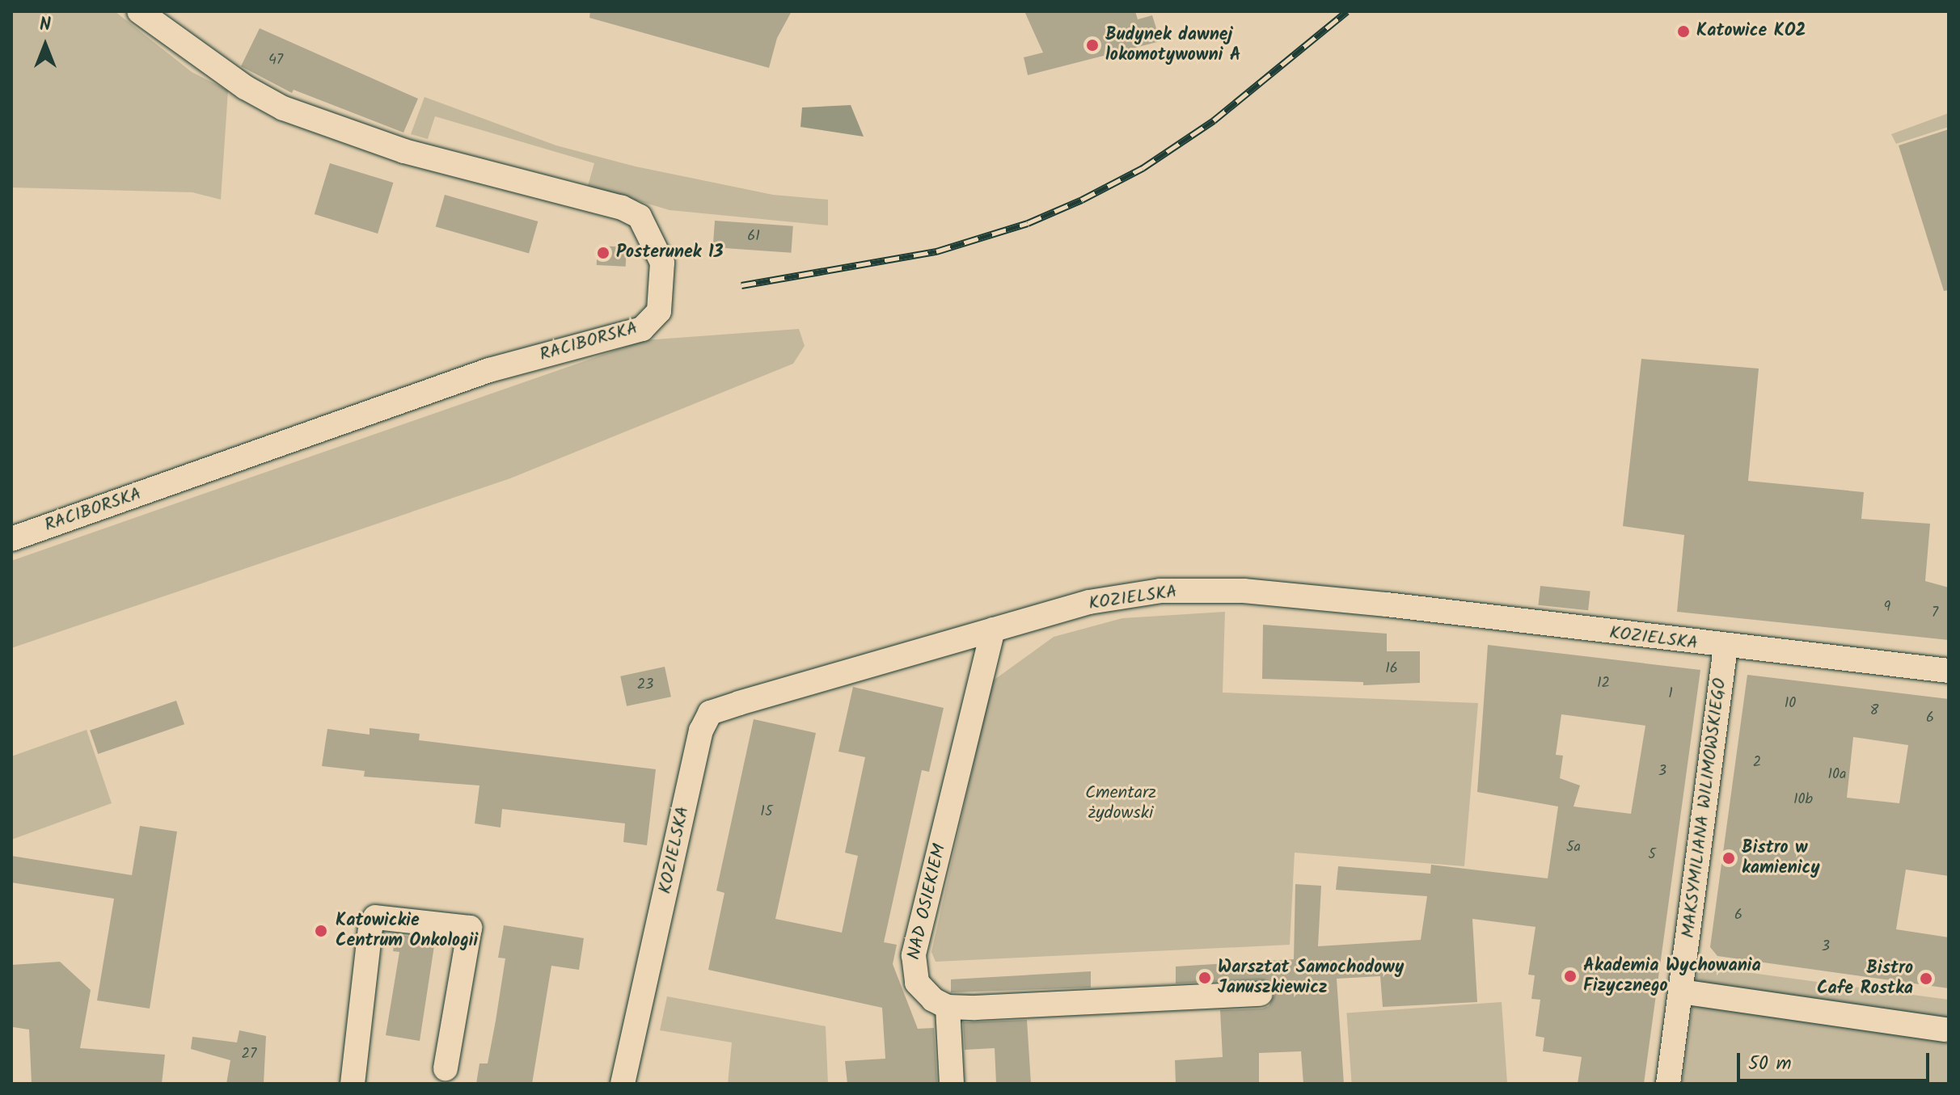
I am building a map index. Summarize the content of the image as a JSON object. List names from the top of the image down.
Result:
{
  "streets": {
    "street": [
      "RACIBORSKA",
      "KOZIELSKA",
      "MAKSYMILIANA WILIMOWSKIEGO",
      "NAD OSIEKIEM"
    ]
  },
  "crossings": [
    ["KOZIELSKA", "MAKSYMILIANA WILIMOWSKIEGO"],
    ["KOZIELSKA", "NAD OSIEKIEM"]
  ],
  "parks": ["Cmentarz żydowski"],
  "places": [
    "Katowice KO2",
    "Budynek dawnej lokomotywowni A",
    "Posterunek 13",
    "Bistro w kamienicy",
    "Katowickie Centrum Onkologii",
    "Akademia Wychowania Fizycznego",
    "Warsztat Samochodowy Januszkiewicz",
    "Bistro Cafe Rostka"
  ],
  "house_numbers": [
    "47",
    "61",
    "9",
    "7",
    "16",
    "12",
    "23",
    "1",
    "10",
    "8",
    "6",
    "2",
    "3",
    "10a",
    "10b",
    "15",
    "5a",
    "5",
    "6",
    "3",
    "27"
  ],
  "scale_bar": "50 m",
  "north": "top"
}
